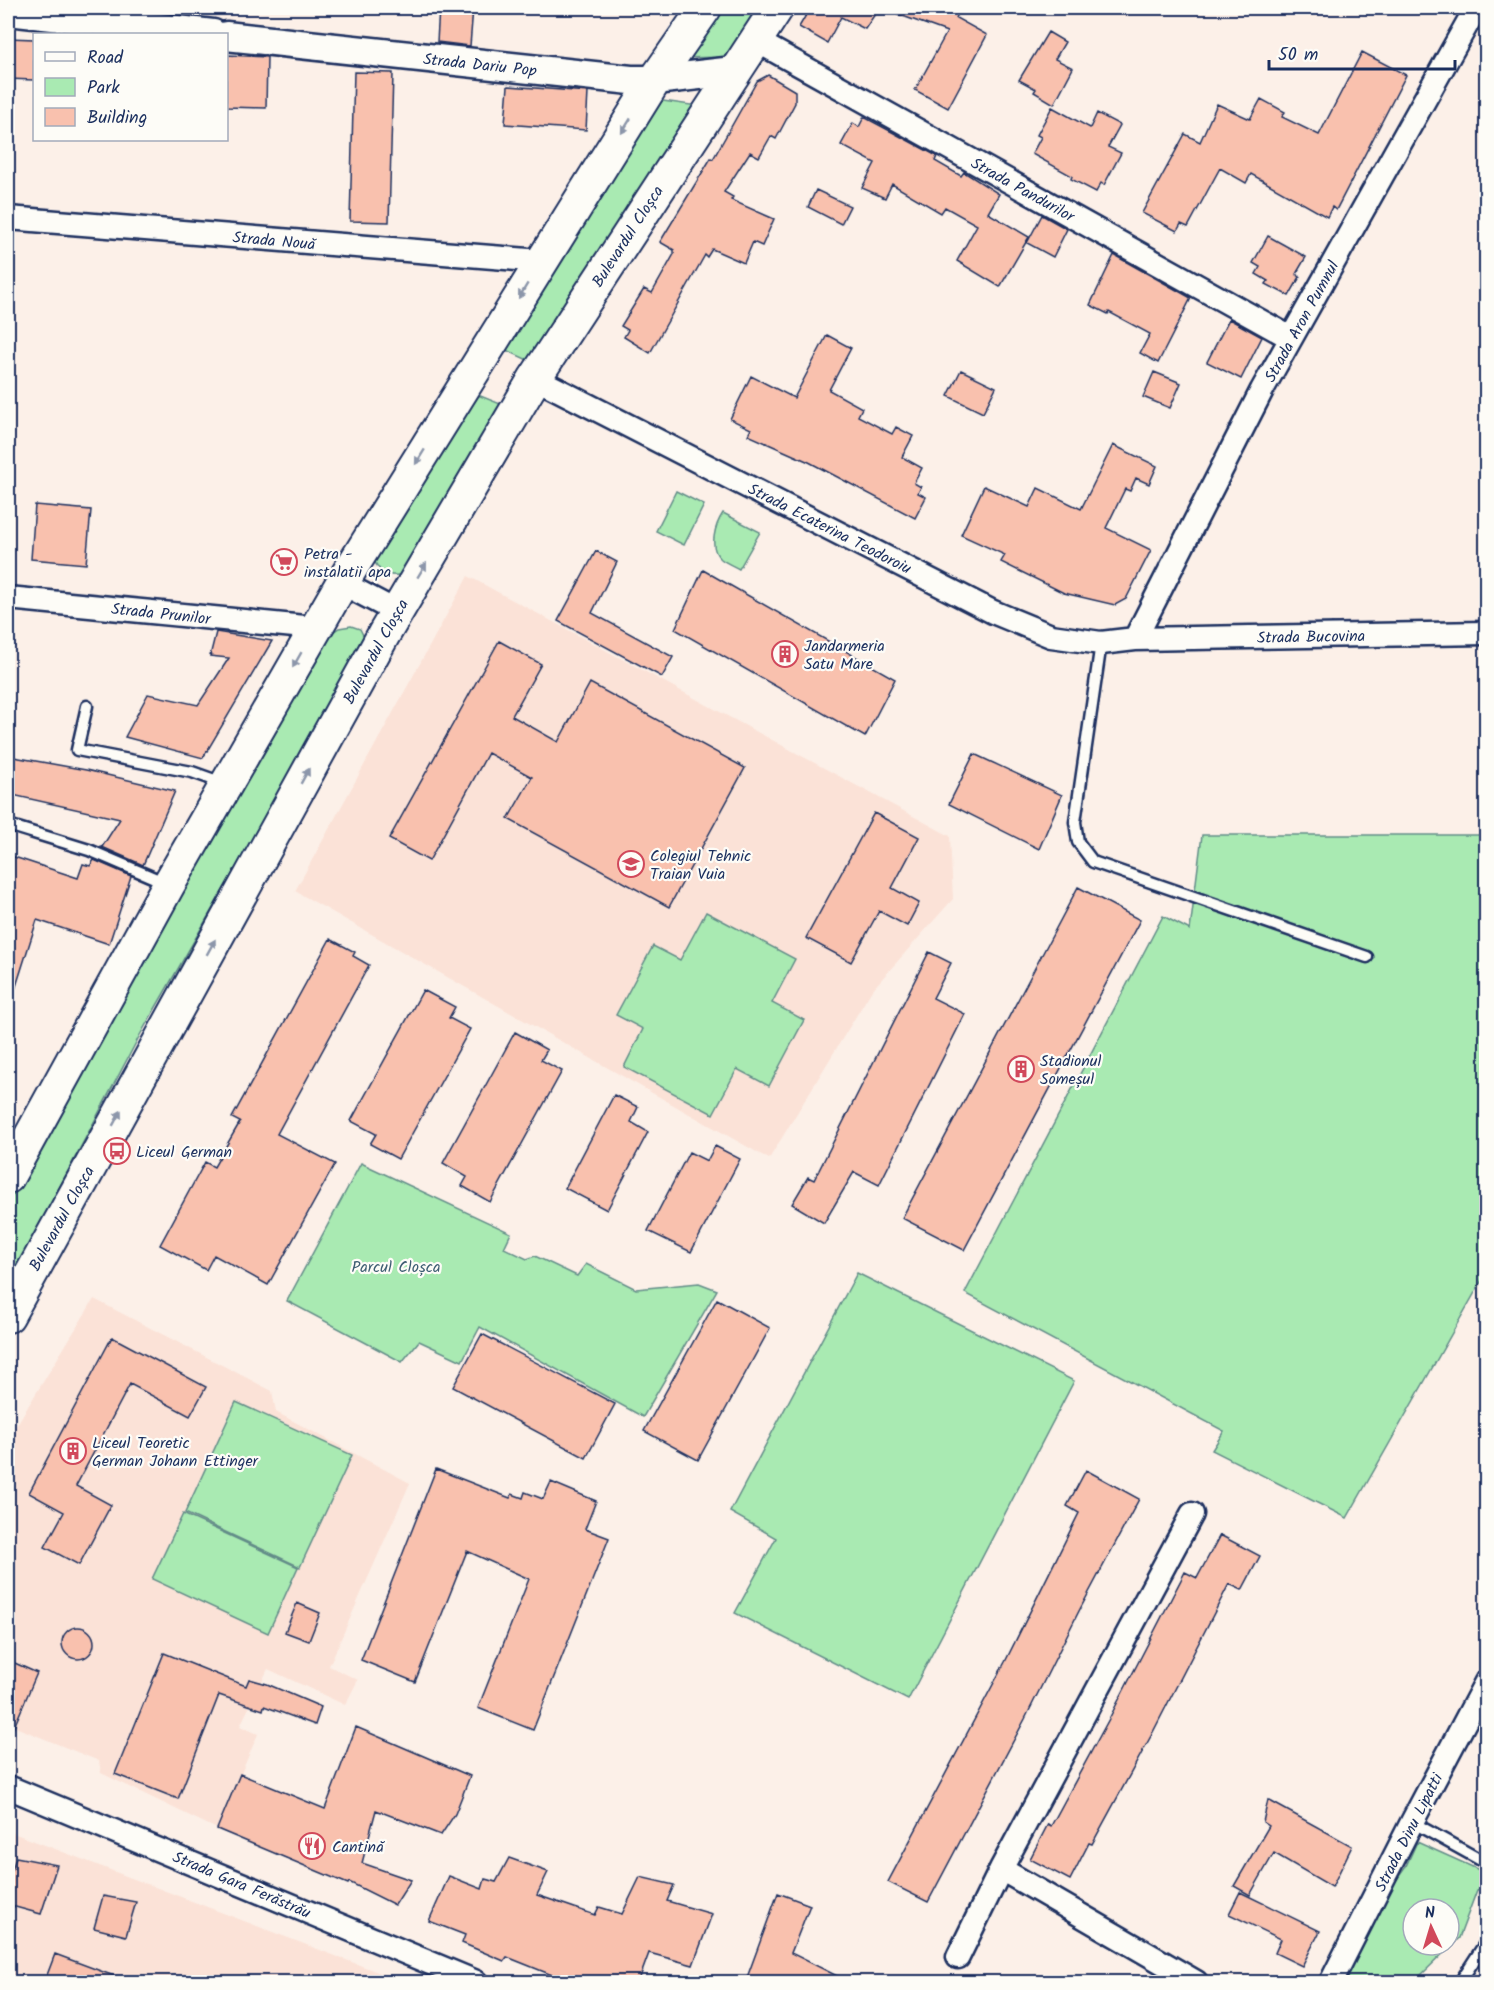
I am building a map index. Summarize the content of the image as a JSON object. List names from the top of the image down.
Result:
{
  "streets": {
    "main road": ["Bulevardul Cloșca"],
    "street": [
      "Strada Dariu Pop",
      "Strada Pandurilor",
      "Strada Nouă",
      "Strada Aron Pumnul",
      "Strada Ecaterina Teodoroiu",
      "Strada Prunilor",
      "Strada Bucovina",
      "Strada Dinu Lipatti",
      "Strada Gara Ferăstrău"
    ]
  },
  "crossings": [
    ["Strada Dariu Pop", "Bulevardul Cloșca"],
    ["Strada Pandurilor", "Bulevardul Cloșca"],
    ["Strada Pandurilor", "Strada Aron Pumnul"],
    ["Bulevardul Cloșca", "Strada Ecaterina Teodoroiu"],
    ["Strada Aron Pumnul", "Strada Ecaterina Teodoroiu"],
    ["Strada Aron Pumnul", "Strada Bucovina"],
    ["Strada Ecaterina Teodoroiu", "Strada Bucovina"]
  ],
  "parks": ["Parcul Cloșca"],
  "places": {
    "supermarket": ["Petra - instalatii apa"],
    "building": ["Jandarmeria Satu Mare", "Stadionul Someșul", "Liceul Teoretic German Johann Ettinger"],
    "school or university": ["Colegiul Tehnic Traian Vuia"],
    "bus stop": ["Liceul German"],
    "restaurant": ["Cantină"]
  },
  "legend": ["Road", "Park", "Building"],
  "scale_bar": "50 m",
  "north": "top"
}
